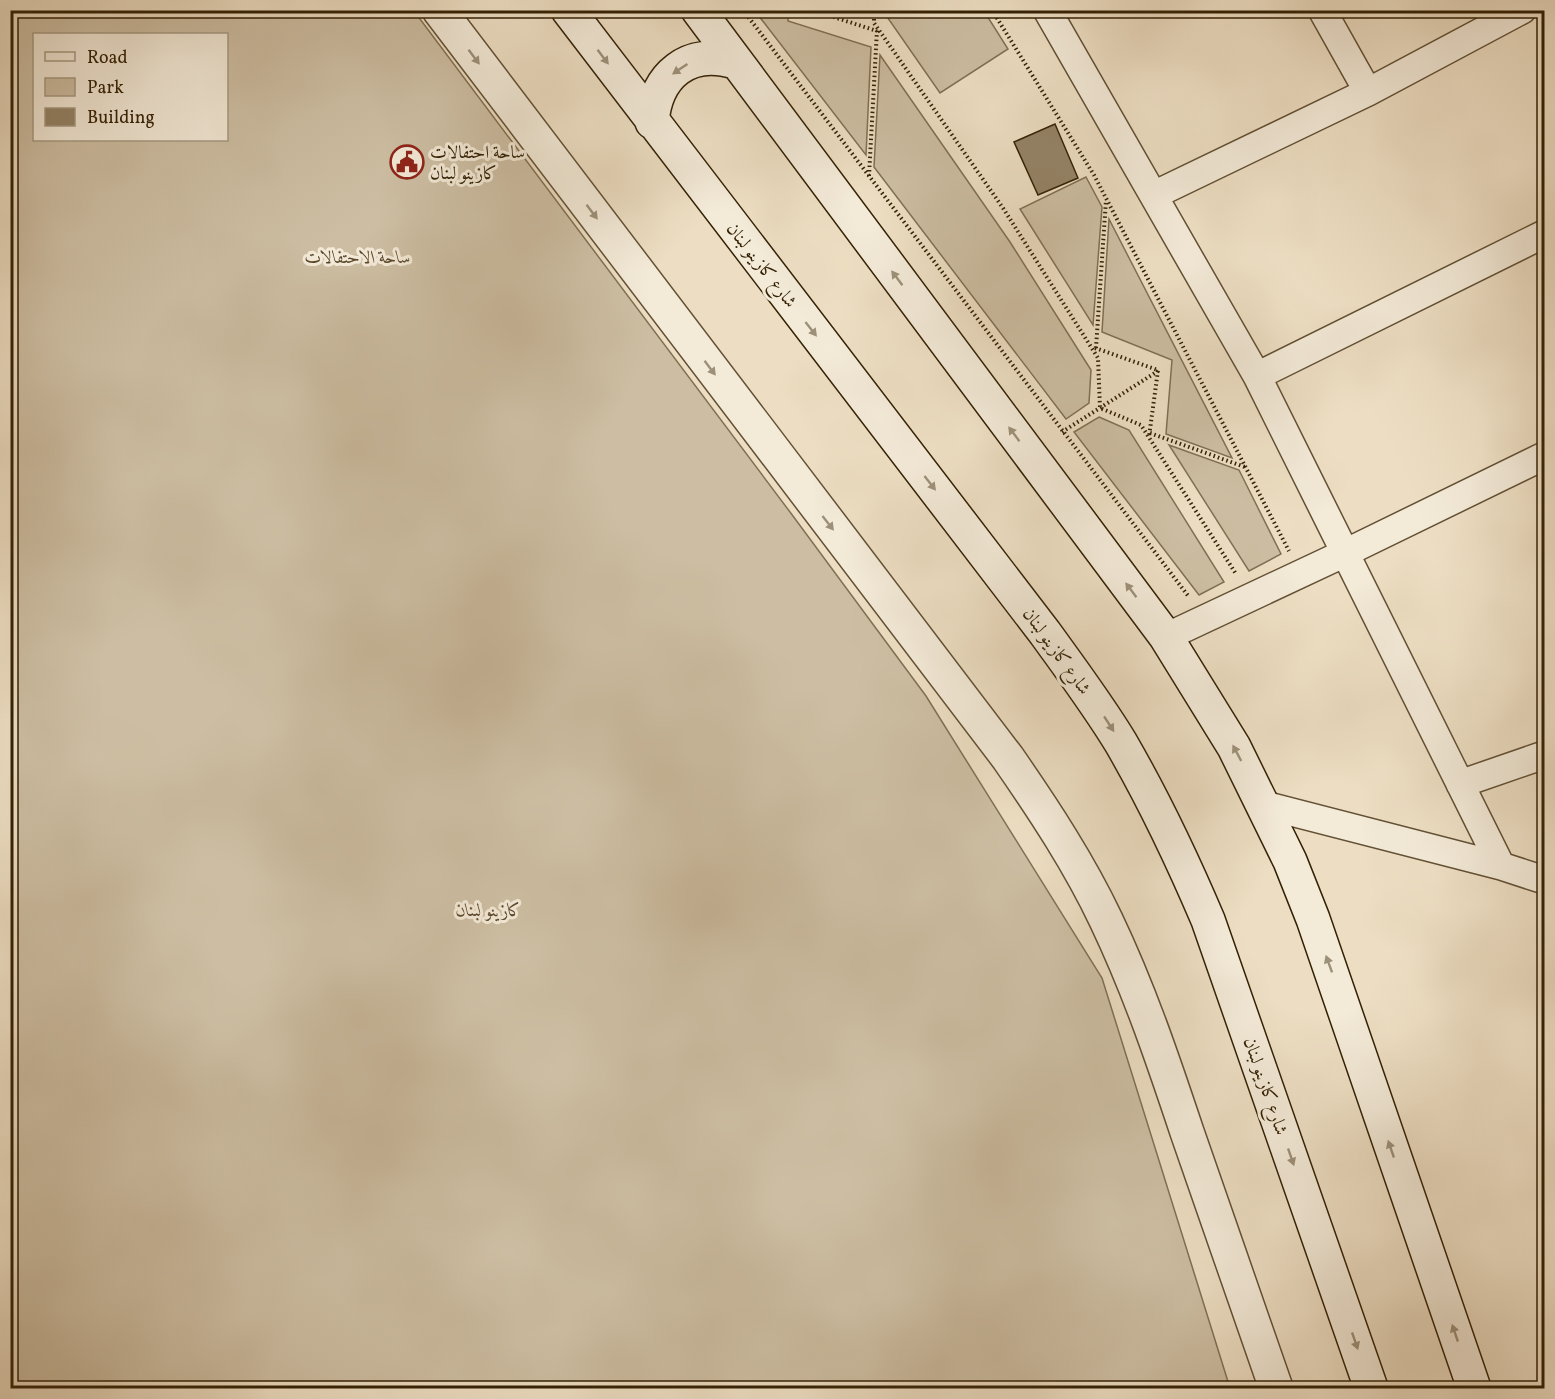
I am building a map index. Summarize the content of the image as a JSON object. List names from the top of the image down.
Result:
{
  "streets": {
    "main road": ["شارع كازينو لبنان"]
  },
  "parks": ["ساحة الاحتفالات", "كازينو لبنان"],
  "places": {
    "public building": ["ساحة احتفالات كازينو لبنان"]
  },
  "legend": ["Road", "Park", "Building"]
}
